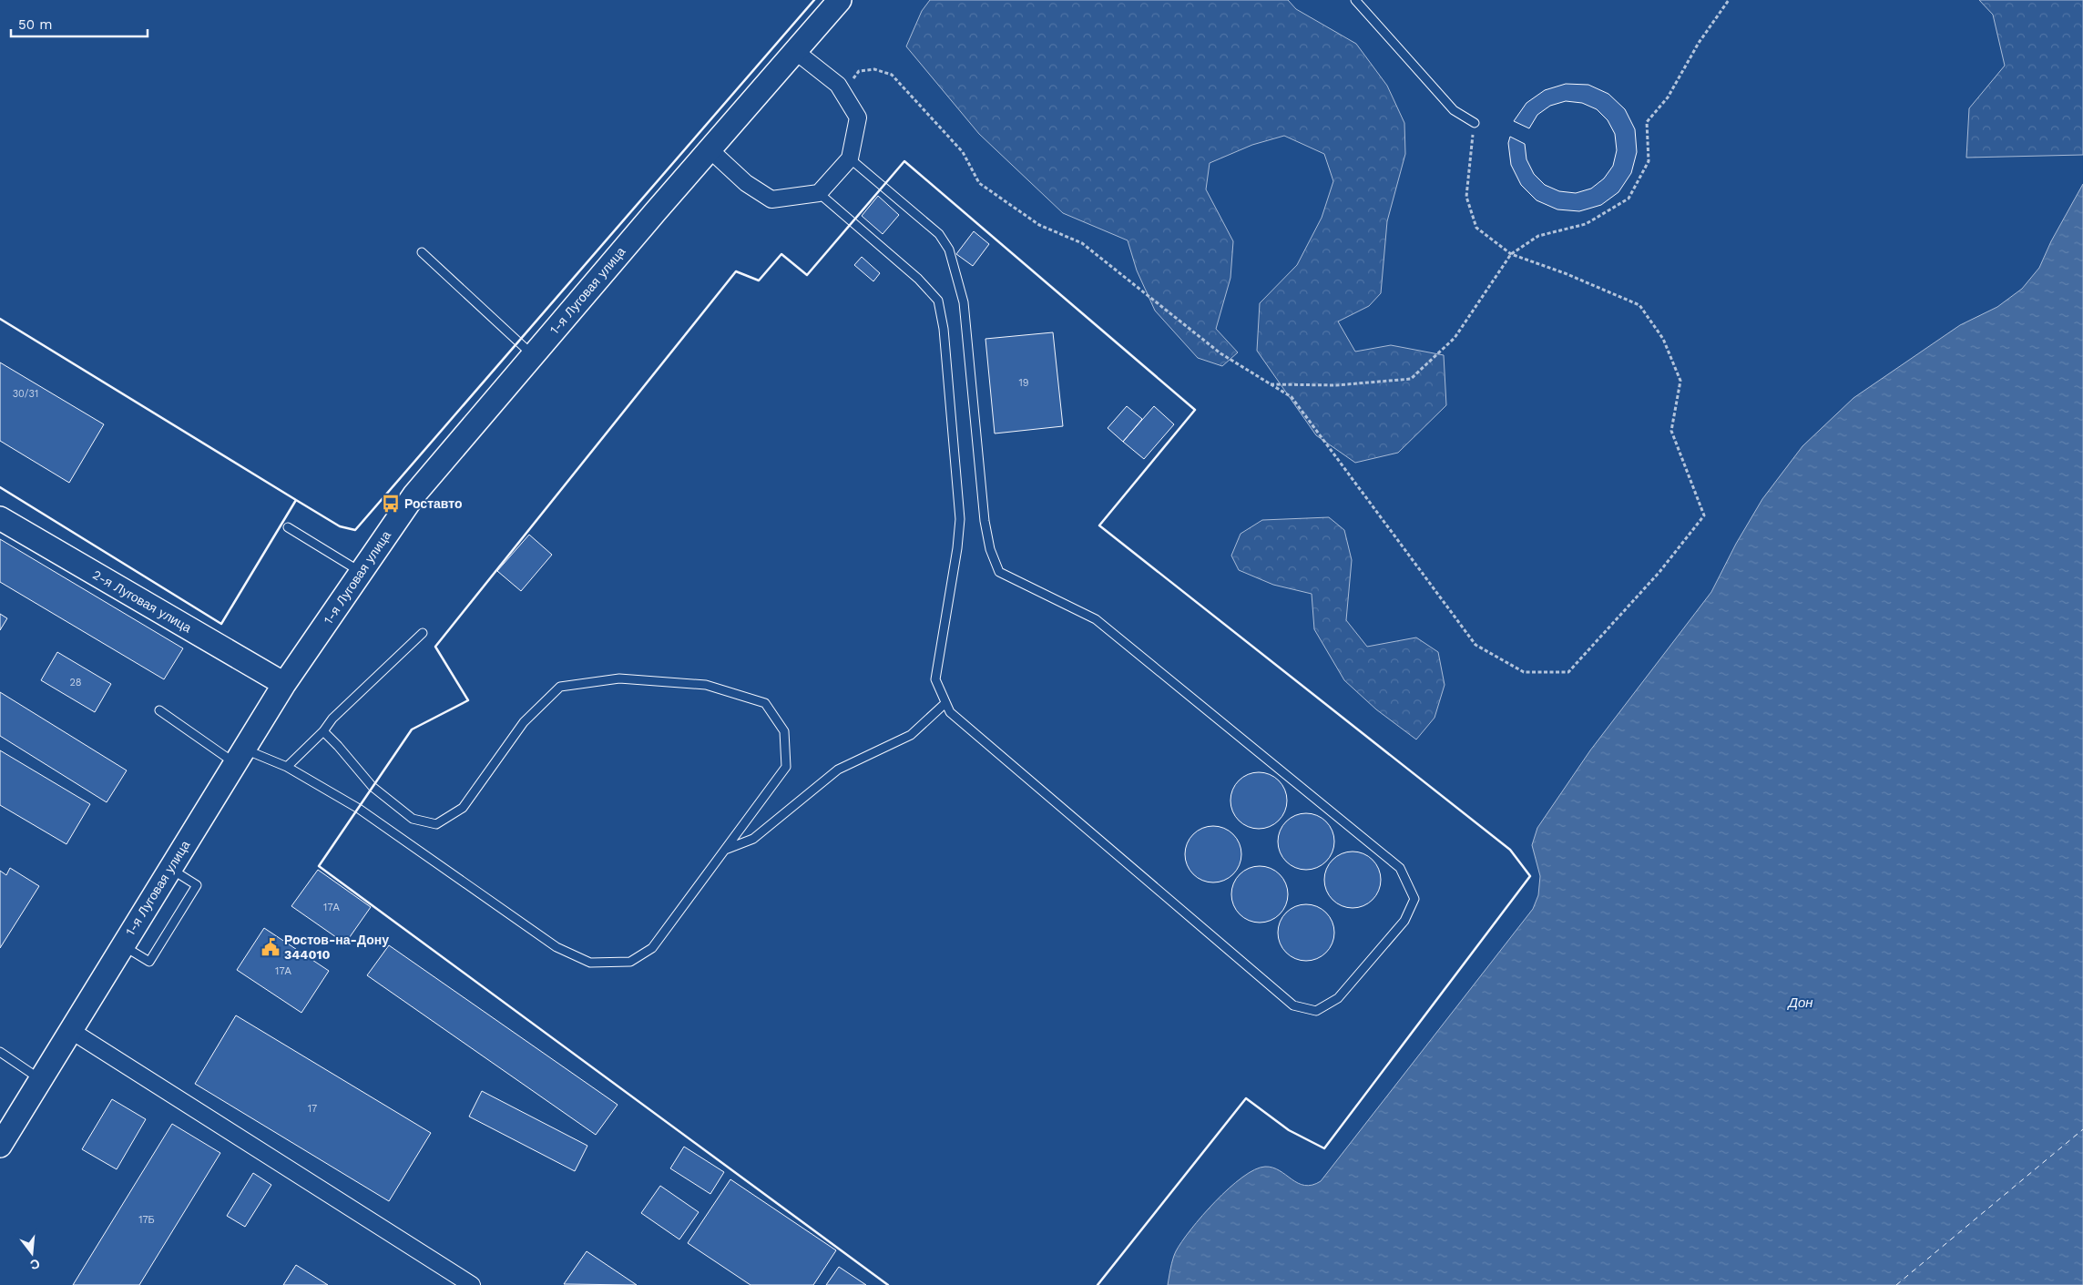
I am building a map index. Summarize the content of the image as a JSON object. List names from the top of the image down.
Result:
{
  "streets": {
    "main road": ["1-я Луговая улица", "2-я Луговая улица"]
  },
  "crossings": [
    ["1-я Луговая улица", "2-я Луговая улица"]
  ],
  "water": ["Дон"],
  "places": {
    "bus stop": ["Роставто"],
    "public building": ["Ростов-на-Дону 344010"]
  },
  "house_numbers": [
    "19",
    "30/31",
    "28",
    "17А",
    "17А",
    "17",
    "17Б"
  ],
  "scale_bar": "50 m",
  "north": "bottom"
}
